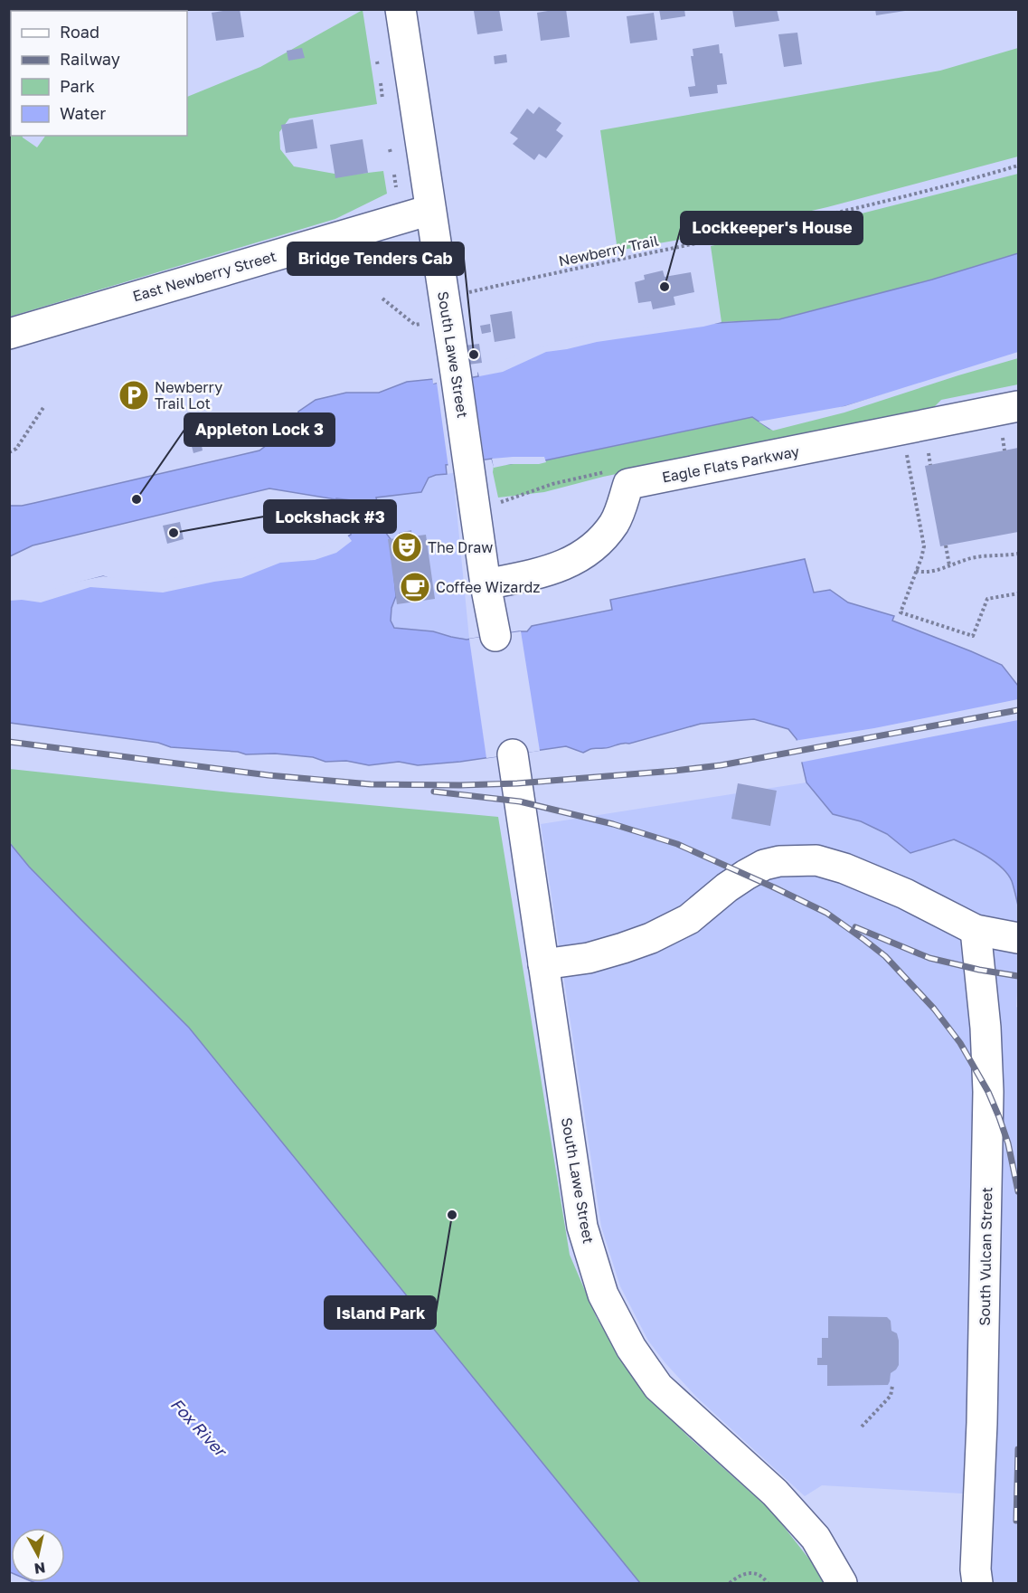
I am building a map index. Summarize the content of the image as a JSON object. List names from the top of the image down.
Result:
{
  "streets": {
    "street": [
      "East Newberry Street",
      "South Lawe Street",
      "Eagle Flats Parkway",
      "South Vulcan Street"
    ],
    "path": ["Newberry Trail"]
  },
  "crossings": [
    ["Newberry Trail", "South Lawe Street"],
    ["East Newberry Street", "South Lawe Street"],
    ["South Lawe Street", "Eagle Flats Parkway"]
  ],
  "water": ["Fox River"],
  "places": {
    "other": [
      "Lockkeeper's House",
      "Bridge Tenders Cab",
      "Appleton Lock 3",
      "Lockshack #3",
      "Island Park"
    ],
    "parking": ["Newberry Trail Lot"],
    "theatre": ["The Draw"],
    "cafe": ["Coffee Wizardz"]
  },
  "legend": [
    "Road",
    "Railway",
    "Park",
    "Water"
  ],
  "north": "bottom"
}
